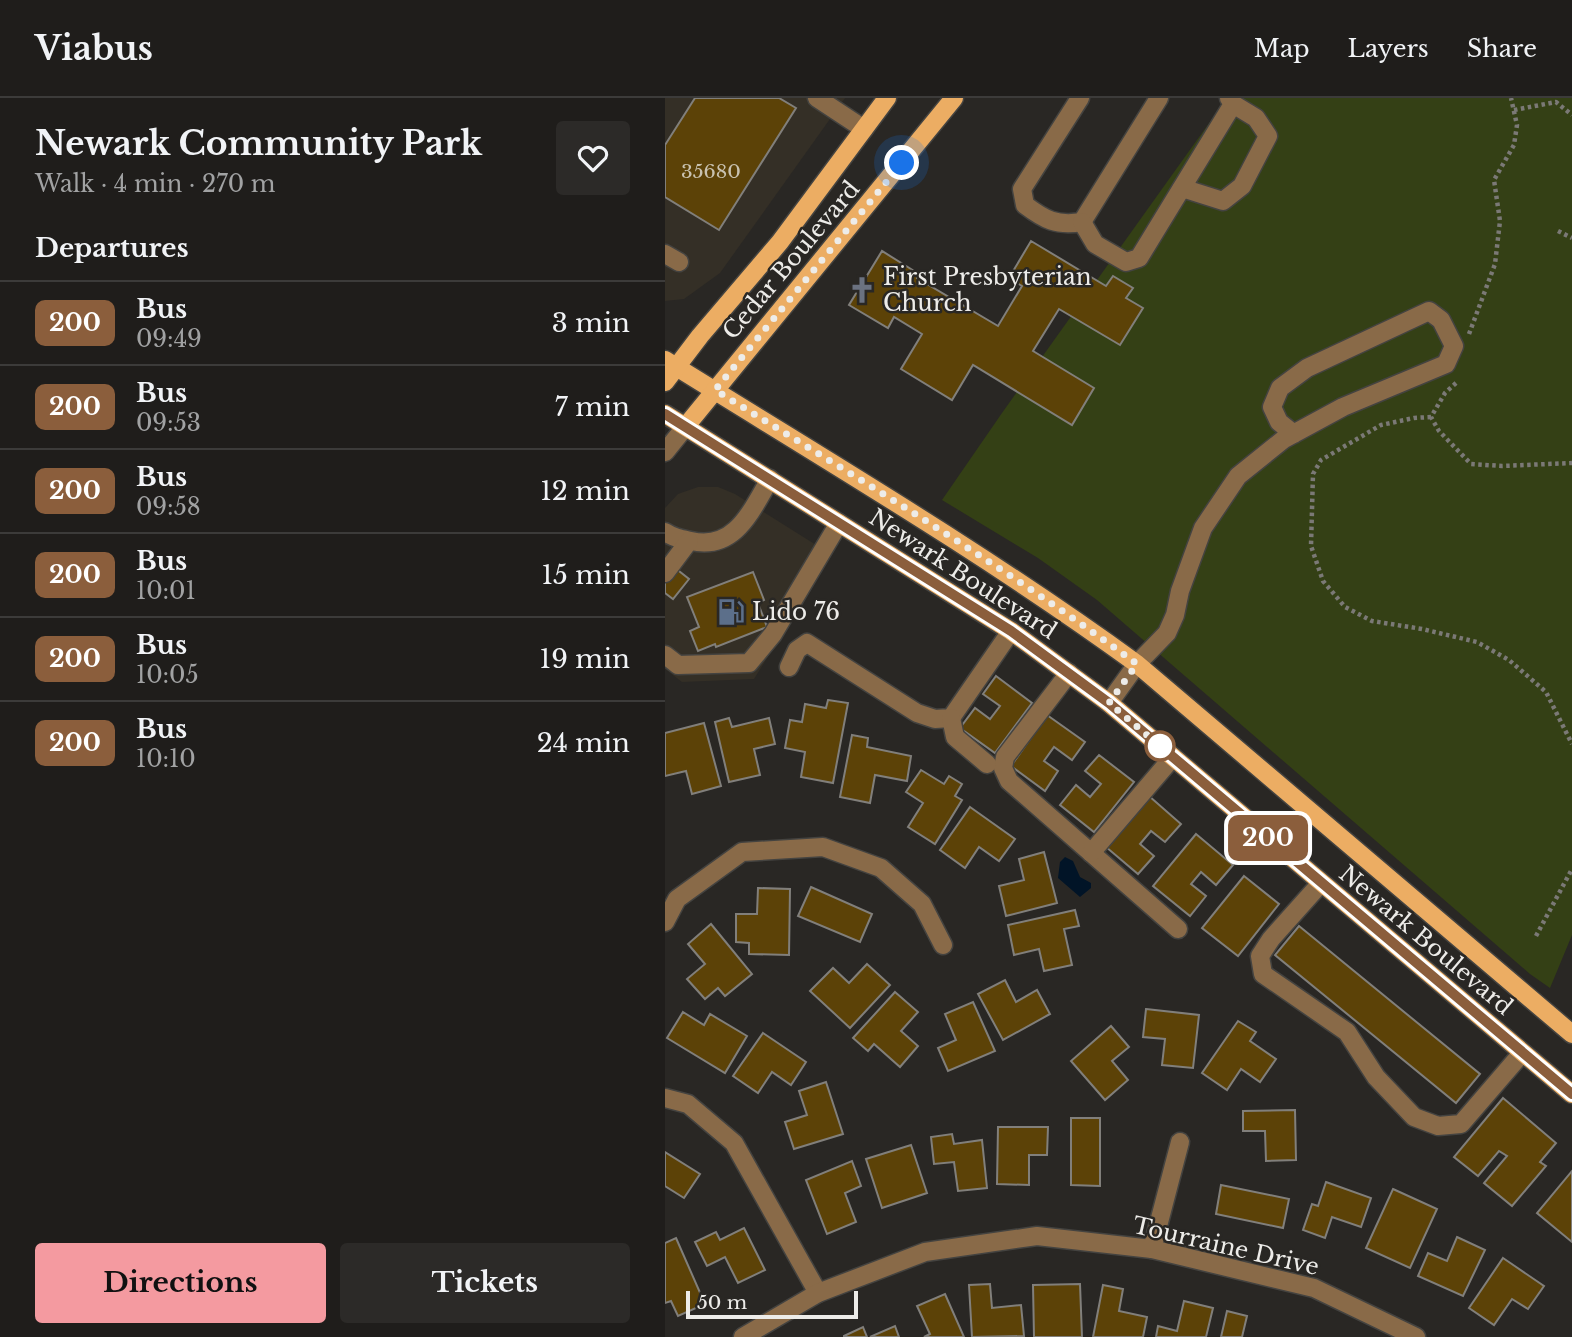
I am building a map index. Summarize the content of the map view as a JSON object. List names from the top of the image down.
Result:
{
  "streets": {
    "main road": ["Cedar Boulevard", "Newark Boulevard"],
    "street": ["Tourraine Drive"]
  },
  "crossings": [
    ["Cedar Boulevard", "Newark Boulevard"]
  ],
  "places": {
    "church": ["First Presbyterian Church"],
    "fuel station": ["Lido 76"]
  },
  "lines": ["bus line 200"],
  "house_numbers": ["35680"],
  "scale_bar": "50 m",
  "page": {
    "header": "Viabus",
    "nav": ["Map", "Layers", "Share"],
    "heading": [
      ["Newark Community Park", "Walk · 4 min · 270 m"],
      "Departures"
    ],
    "on_map": "200",
    "list": [
      {
        "mark": "200",
        "name": "Bus",
        "note": "09:49",
        "value": "3 min"
      },
      {
        "mark": "200",
        "name": "Bus",
        "note": "09:53",
        "value": "7 min"
      },
      {
        "mark": "200",
        "name": "Bus",
        "note": "09:58",
        "value": "12 min"
      },
      {
        "mark": "200",
        "name": "Bus",
        "note": "10:01",
        "value": "15 min"
      },
      {
        "mark": "200",
        "name": "Bus",
        "note": "10:05",
        "value": "19 min"
      },
      {
        "mark": "200",
        "name": "Bus",
        "note": "10:10",
        "value": "24 min"
      }
    ],
    "buttons": ["Directions", "Tickets"],
    "scale": "50 m"
  }
}
